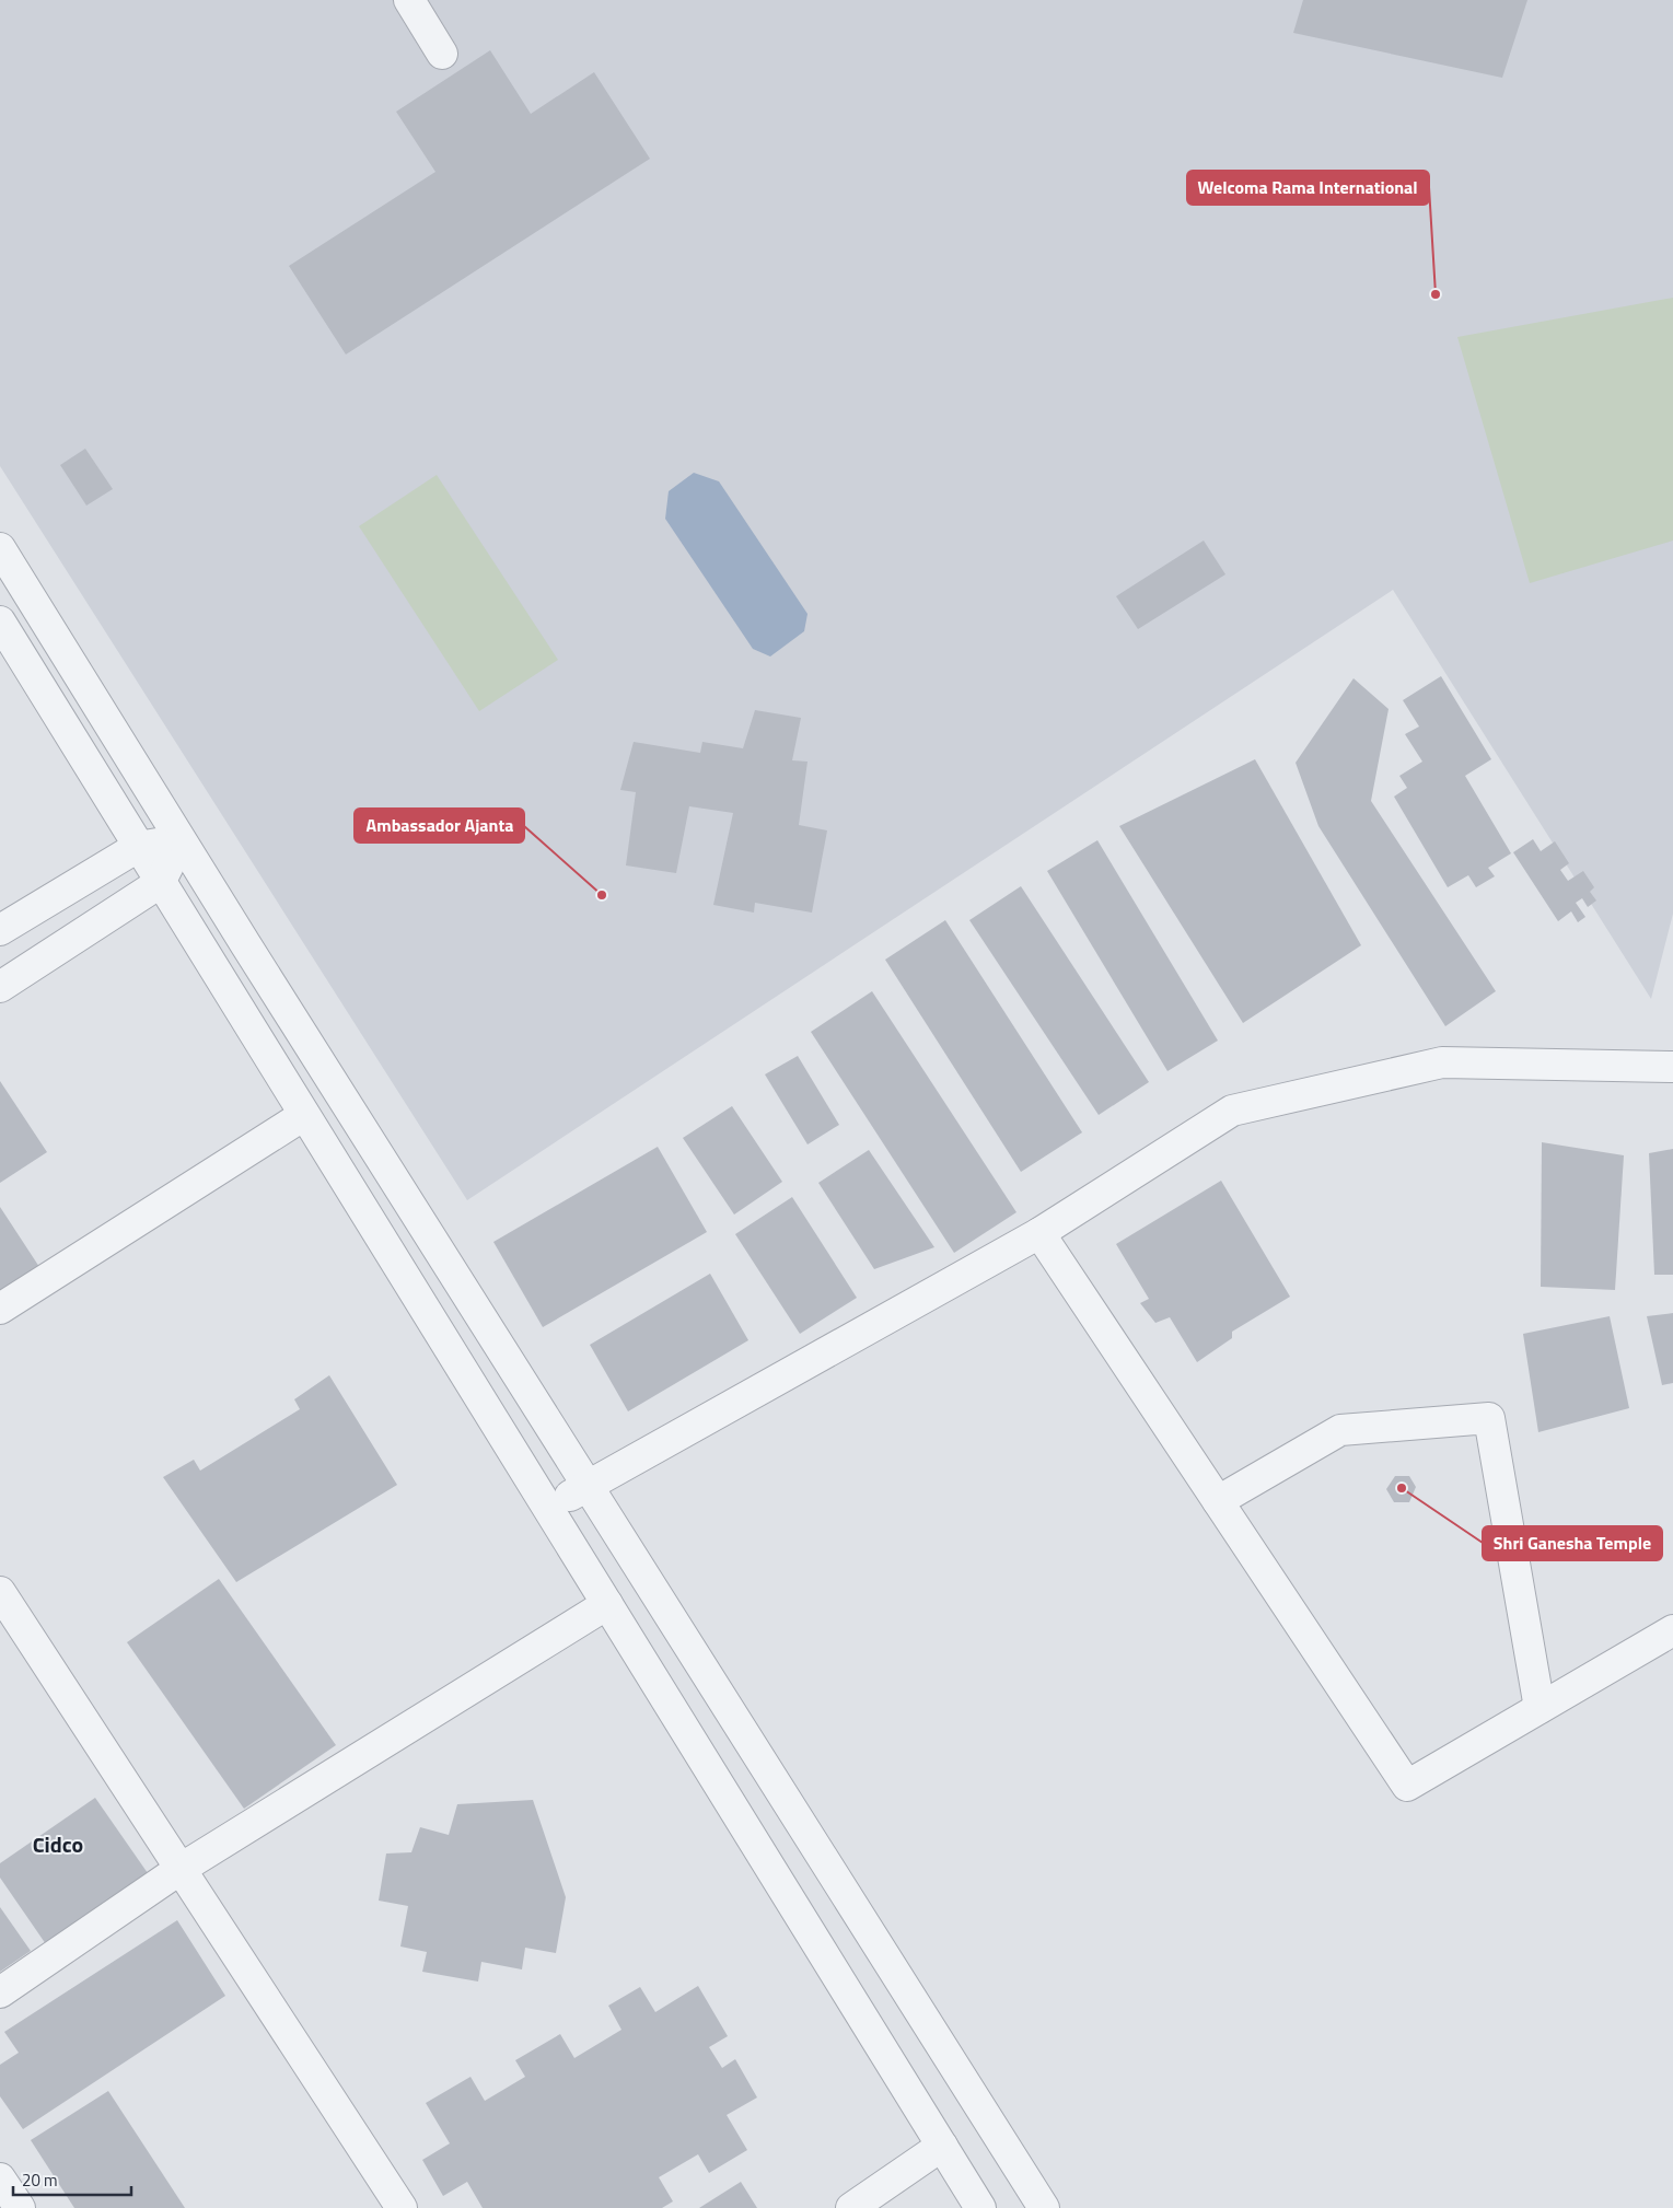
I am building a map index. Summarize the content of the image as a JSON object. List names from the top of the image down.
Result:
{
  "districts": ["Cidco"],
  "places": ["Welcoma Rama International", "Ambassador Ajanta", "Shri Ganesha Temple"],
  "scale_bar": "20 m"
}
